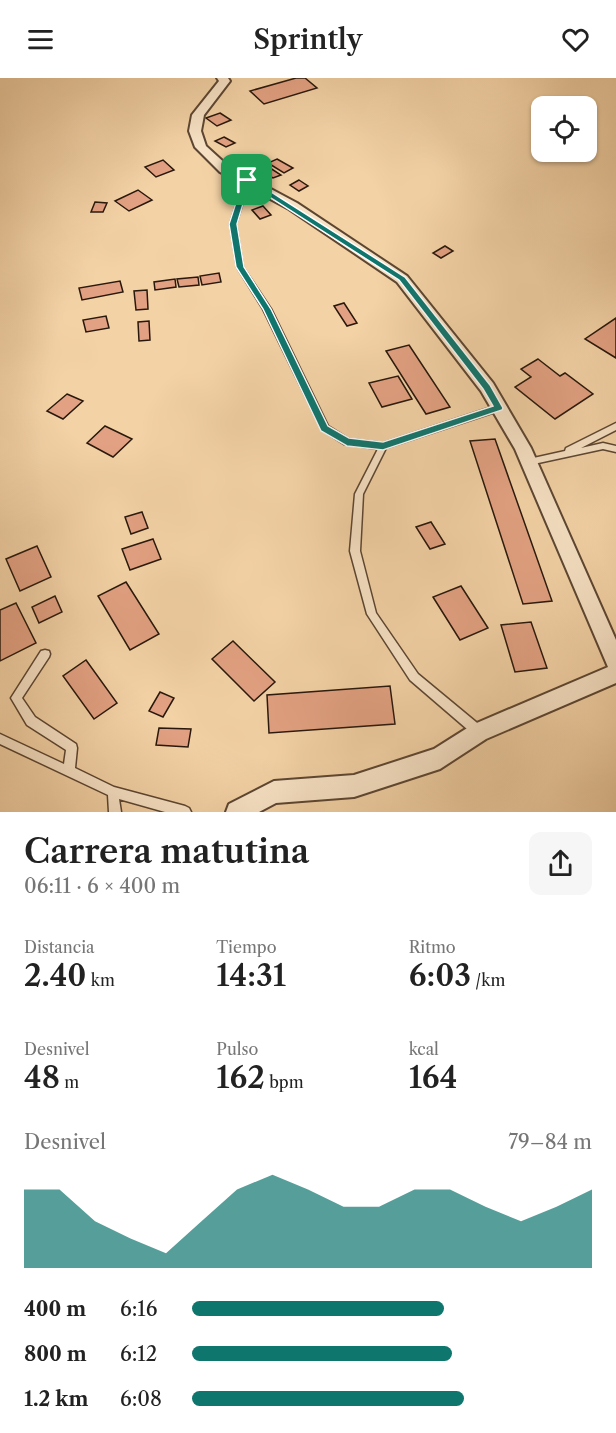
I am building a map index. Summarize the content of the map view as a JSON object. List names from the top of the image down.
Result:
{
  "page": {
    "header": "Sprintly",
    "heading": ["Carrera matutina", "06:11 · 6 × 400 m"],
    "stats": [
      ["Distancia", "2.40 km"],
      ["Tiempo", "14:31"],
      ["Ritmo", "6:03 /km"],
      ["Desnivel", "48 m"],
      ["Pulso", "162 bpm"],
      ["kcal", "164"]
    ],
    "chart": ["Desnivel", "79–84 m"],
    "list": [
      {
        "name": "400 m",
        "note": "6:16"
      },
      {
        "name": "800 m",
        "note": "6:12"
      },
      {
        "name": "1.2 km",
        "note": "6:08"
      }
    ]
  }
}
